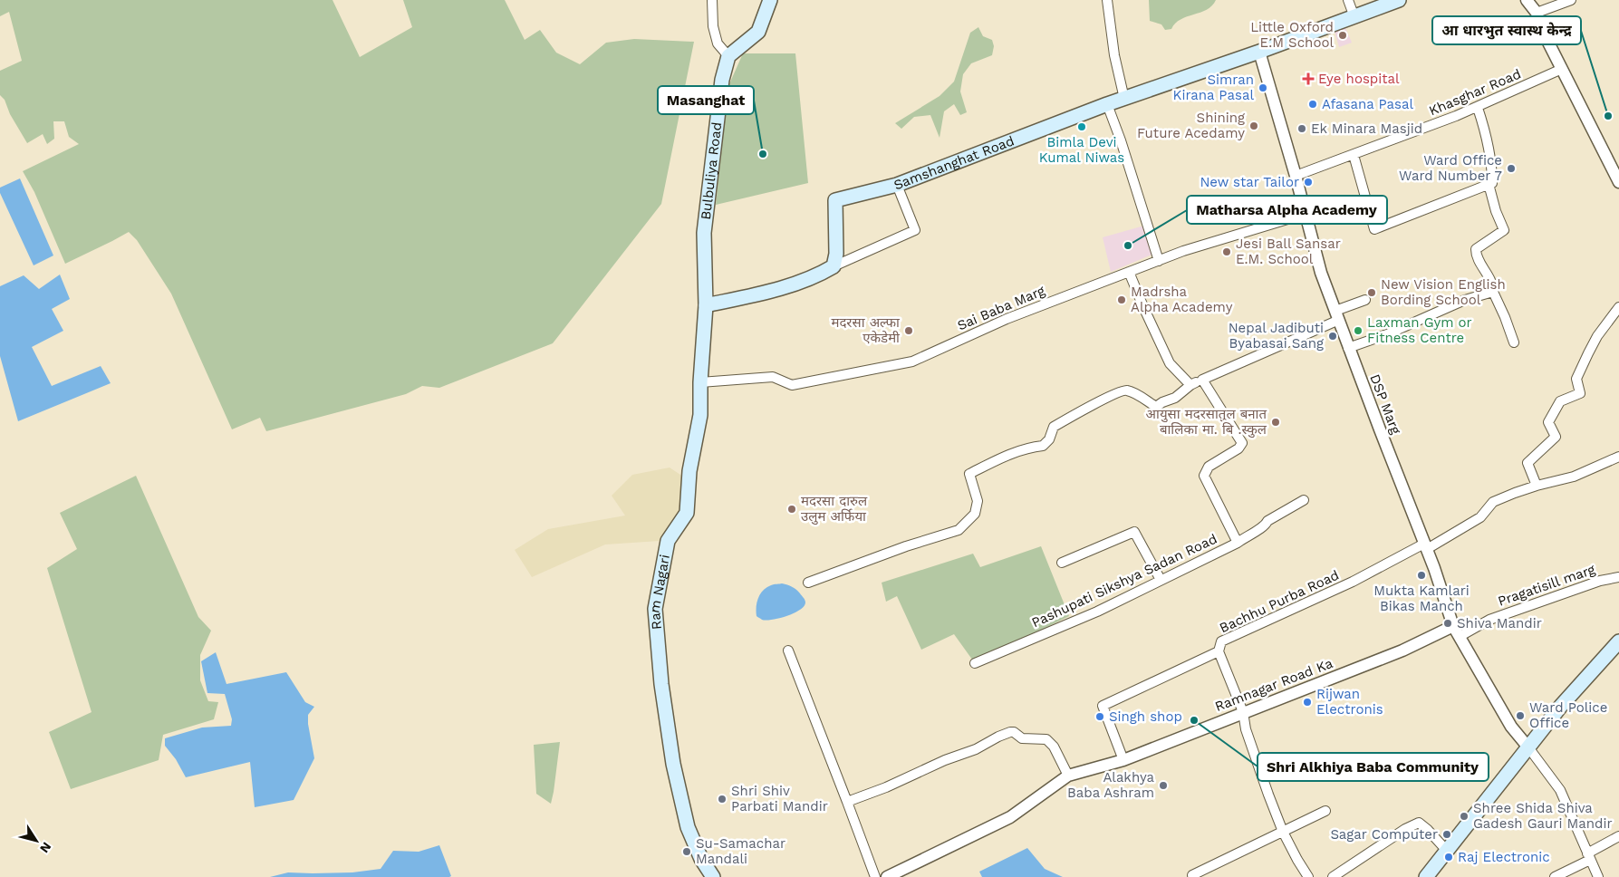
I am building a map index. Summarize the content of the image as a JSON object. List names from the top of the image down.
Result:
{
  "streets": {
    "main road": ["Samshanghat Road", "Bulbuliya Road", "Ram Nagari"],
    "street": [
      "Khasghar Road",
      "Sai Baba Marg",
      "DSP Marg",
      "Pashupati Sikshya Sadan Road",
      "Pragatisill marg",
      "Bachhu Purba Road",
      "Ramnagar Road Ka"
    ]
  },
  "crossings": [
    ["Khasghar Road", "DSP Marg"],
    ["Samshanghat Road", "DSP Marg"],
    ["Bulbuliya Road", "Ram Nagari"],
    ["Sai Baba Marg", "DSP Marg"],
    ["Sai Baba Marg", "Ram Nagari"],
    ["DSP Marg", "Pragatisill marg"],
    ["DSP Marg", "Bachhu Purba Road"],
    ["DSP Marg", "Ramnagar Road Ka"],
    ["Bachhu Purba Road", "Ramnagar Road Ka"]
  ],
  "places": {
    "other": [
      "Little Oxford E.M School",
      "Simran Kirana Pasal",
      "Afasana Pasal",
      "आ धारभुत स्वास्थ केन्द्र",
      "Shining Future Acedamy",
      "Bimla Devi Kumal Niwas",
      "Ek Minara Masjid",
      "Masanghat",
      "Ward Office Ward Number 7",
      "New star Tailor",
      "Matharsa Alpha Academy",
      "Jesi Ball Sansar E.M. School",
      "New Vision English Bording School",
      "Madrsha Alpha Academy",
      "मदरसा अल्फा एकेडेमी",
      "Laxman Gym or Fitness Centre",
      "Nepal Jadibuti Byabasai Sang",
      "आयुसा मदरसातुल बनात बालिका मा. बि .स्कुल",
      "मदरसा दारुल उलुम अर्फिया",
      "Mukta Kamlari Bikas Manch",
      "Shiva Mandir",
      "Rijwan Electronis",
      "Ward Police Office",
      "Singh shop",
      "Shri Alkhiya Baba Community",
      "Alakhya Baba Ashram",
      "Shri Shiv Parbati Mandir",
      "Shree Shida Shiva Gadesh Gauri Mandir",
      "Sagar Computer",
      "Su-Samachar Mandali",
      "Raj Electronic"
    ],
    "health": ["Eye hospital"]
  },
  "north": "bottom right"
}
